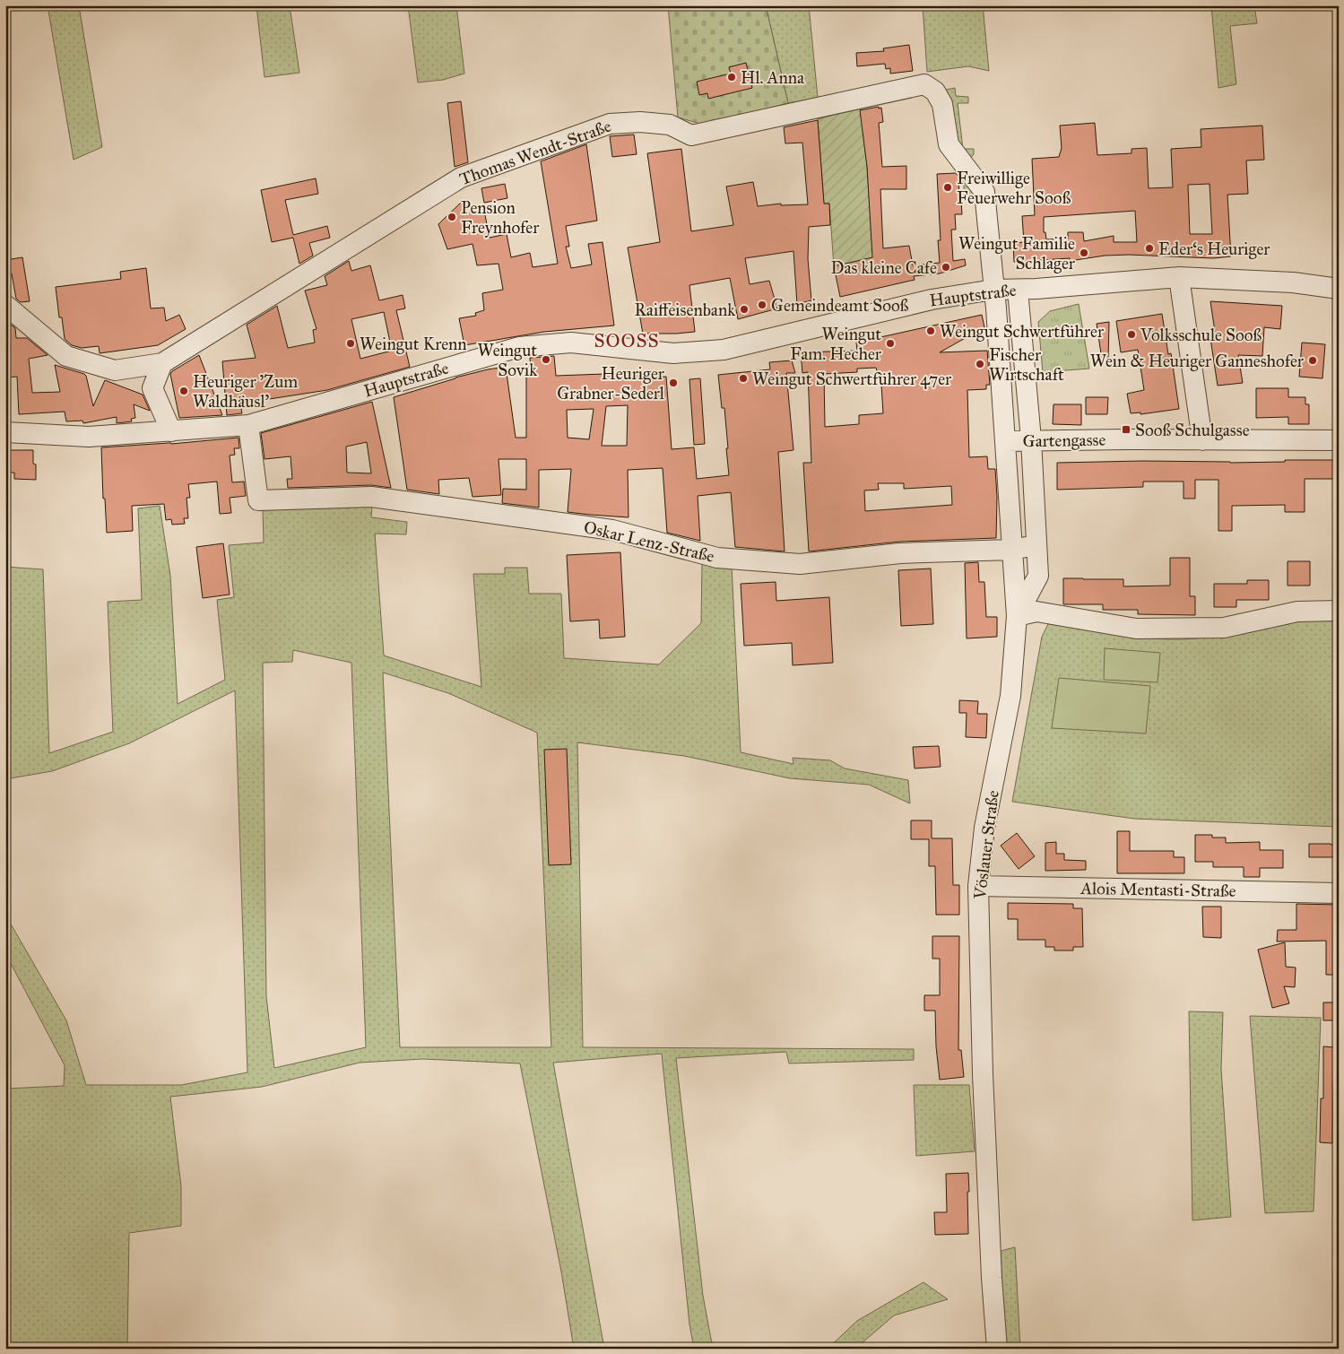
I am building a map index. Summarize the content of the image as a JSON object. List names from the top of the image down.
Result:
{
  "streets": {
    "street": [
      "Thomas Wendt-Straße",
      "Hauptstraße",
      "Gartengasse",
      "Oskar Lenz-Straße",
      "Vöslauer Straße",
      "Alois Mentasti-Straße"
    ]
  },
  "crossings": [
    ["Thomas Wendt-Straße", "Vöslauer Straße"],
    ["Hauptstraße", "Oskar Lenz-Straße"],
    ["Hauptstraße", "Vöslauer Straße"],
    ["Gartengasse", "Vöslauer Straße"],
    ["Oskar Lenz-Straße", "Vöslauer Straße"],
    ["Vöslauer Straße", "Alois Mentasti-Straße"]
  ],
  "districts": ["SOOSS"],
  "places": {
    "other": [
      "Hl. Anna",
      "Freiwillige Feuerwehr Sooß",
      "Pension Freynhofer",
      "Eder‘s Heuriger",
      "Weingut Familie Schlager",
      "Das kleine Cafe",
      "Gemeindeamt Sooß",
      "Raiffeisenbank",
      "Weingut Schwertführer",
      "Volksschule Sooß",
      "Weingut Krenn",
      "Weingut Fam. Hecher",
      "Weingut Sovik",
      "Wein & Heuriger Ganneshofer",
      "Fischer Wirtschaft",
      "Weingut Schwertführer 47er",
      "Heuriger Grabner-Sederl",
      "Heuriger 'Zum Waldhäusl'"
    ],
    "transit": ["Sooß Schulgasse"]
  }
}
